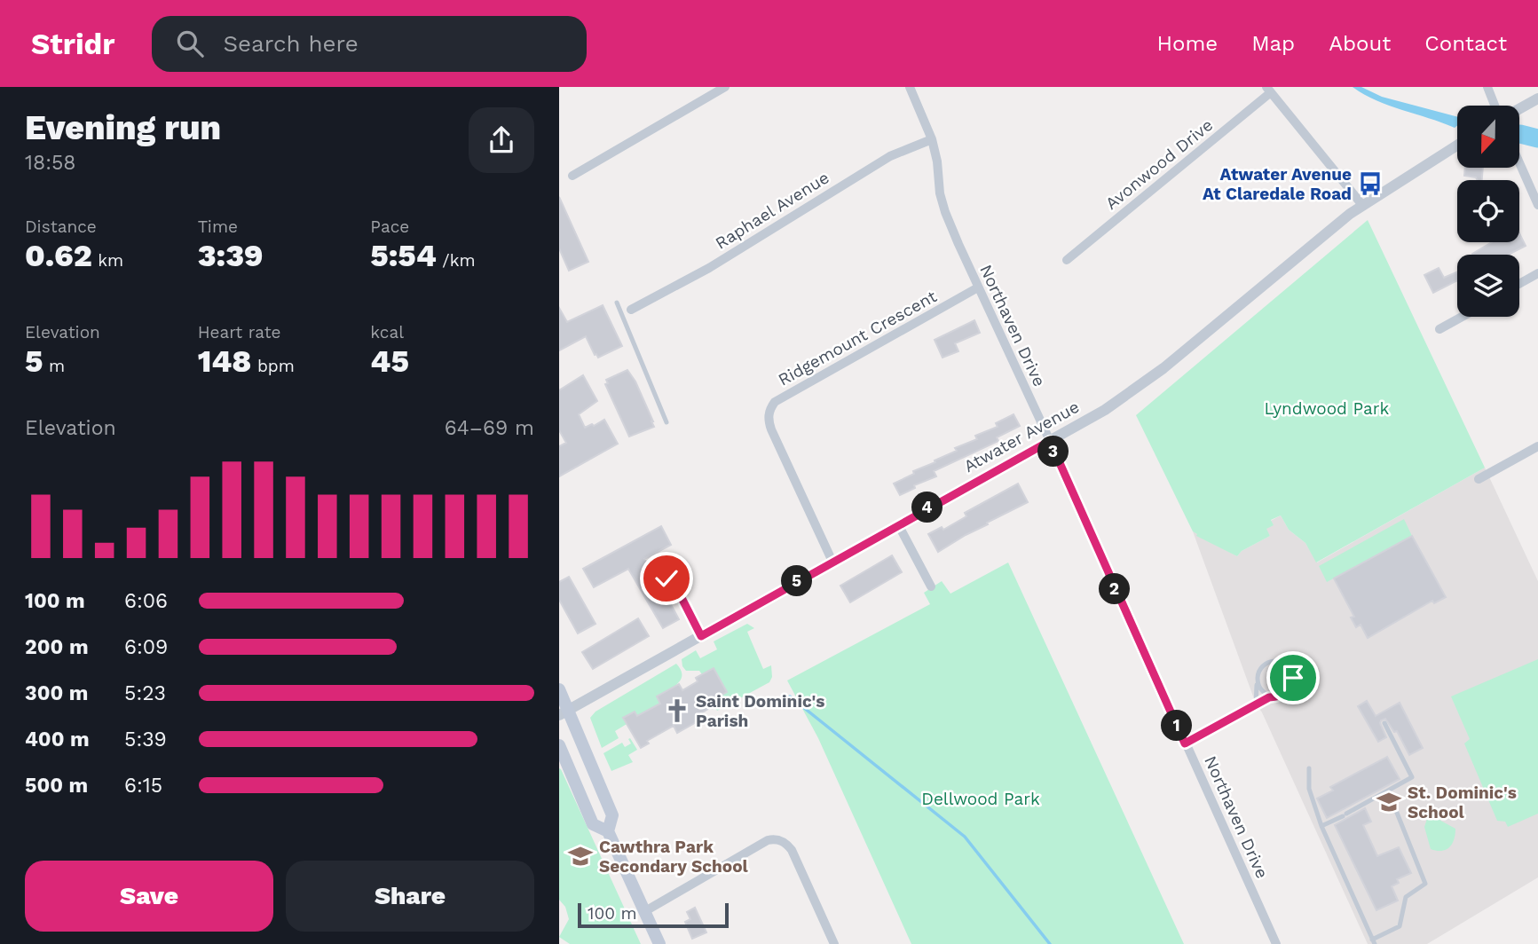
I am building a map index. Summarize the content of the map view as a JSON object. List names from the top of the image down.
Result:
{
  "streets": {
    "street": [
      "Avonwood Drive",
      "Raphael Avenue",
      "Northaven Drive",
      "Ridgemount Crescent",
      "Atwater Avenue"
    ]
  },
  "crossings": [
    ["Raphael Avenue", "Northaven Drive"],
    ["Northaven Drive", "Ridgemount Crescent"],
    ["Northaven Drive", "Atwater Avenue"],
    ["Ridgemount Crescent", "Atwater Avenue"]
  ],
  "parks": ["Lyndwood Park", "Dellwood Park"],
  "places": {
    "bus stop": ["Atwater Avenue At Claredale Road"],
    "church": ["Saint Dominic's Parish"],
    "school or university": ["St. Dominic's School", "Cawthra Park Secondary School"]
  },
  "scale_bar": "100 m",
  "north": "bottom",
  "page": {
    "header": "Stridr",
    "search": "Search here",
    "nav": [
      "Home",
      "Map",
      "About",
      "Contact"
    ],
    "heading": ["Evening run", "18:58"],
    "stats": [
      ["Distance", "0.62 km"],
      ["Time", "3:39"],
      ["Pace", "5:54 /km"],
      ["Elevation", "5 m"],
      ["Heart rate", "148 bpm"],
      ["kcal", "45"]
    ],
    "chart": ["Elevation", "64–69 m"],
    "pins": [
      "3",
      "4",
      "5",
      "2",
      "1"
    ],
    "list": [
      {
        "name": "100 m",
        "note": "6:06"
      },
      {
        "name": "200 m",
        "note": "6:09"
      },
      {
        "name": "300 m",
        "note": "5:23"
      },
      {
        "name": "400 m",
        "note": "5:39"
      },
      {
        "name": "500 m",
        "note": "6:15"
      }
    ],
    "buttons": ["Save", "Share"],
    "scale": "100 m"
  }
}
